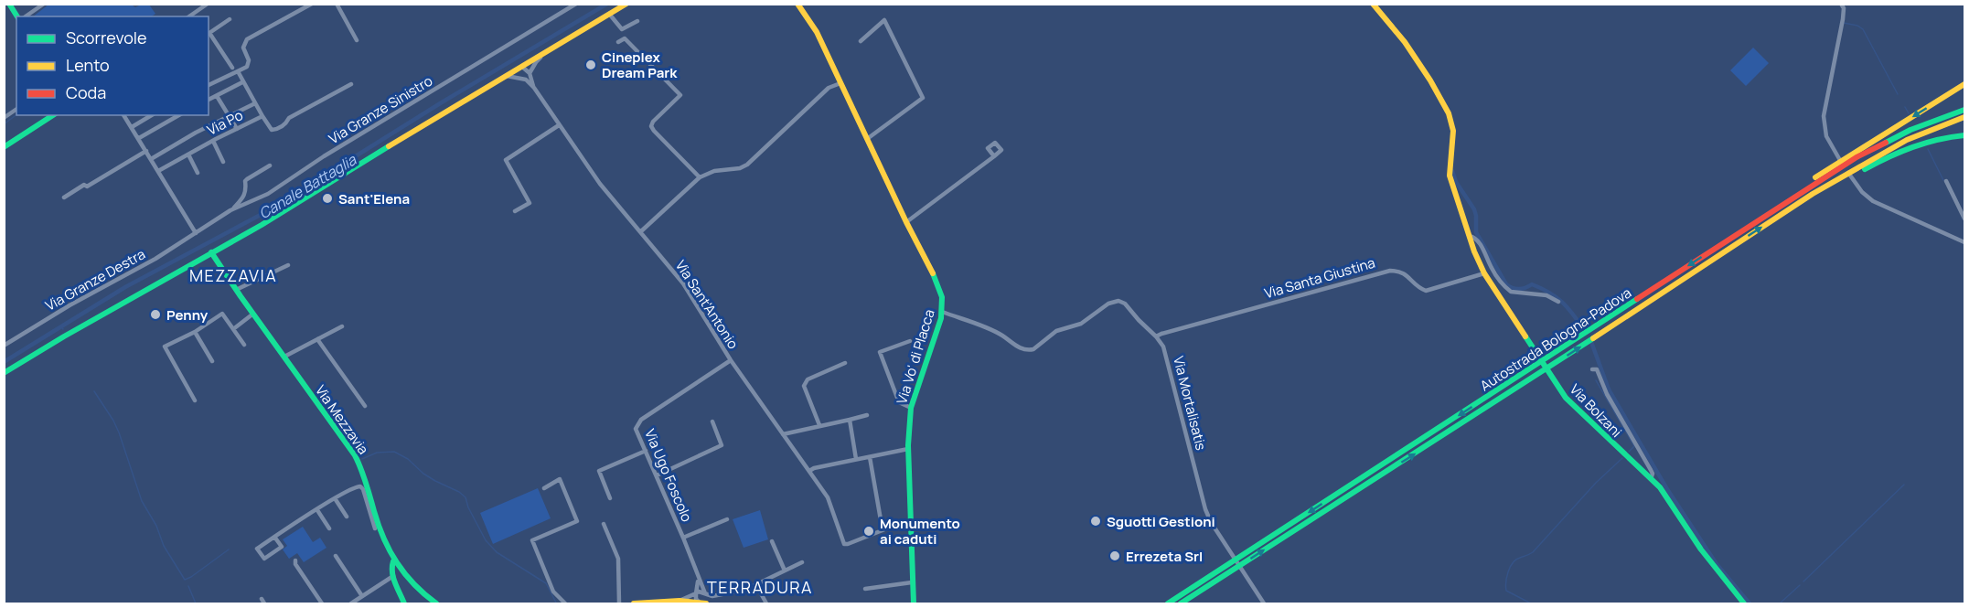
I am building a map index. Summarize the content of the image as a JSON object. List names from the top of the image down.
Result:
{
  "streets": {
    "main road": [
      "Autostrada Bologna-Padova",
      "Via Vo' di Placca",
      "Via Bolzani",
      "Via Mezzavia"
    ],
    "street": [
      "Via Granze Sinistro",
      "Via Po",
      "Via Santa Giustina",
      "Via Granze Destra",
      "Via Sant'Antonio",
      "Via Mortalisatis",
      "Via Ugo Foscolo"
    ]
  },
  "crossings": [
    ["Via Granze Sinistro", "Via Granze Destra"],
    ["Via Santa Giustina", "Via Mortalisatis"],
    ["Via Santa Giustina", "Via Bolzani"],
    ["Via Sant'Antonio", "Via Ugo Foscolo"],
    ["Via Vo' di Placca", "Via Mortalisatis"]
  ],
  "districts": ["MEZZAVIA", "TERRADURA"],
  "water": ["Canale Battaglia"],
  "places": [
    "Cineplex Dream Park",
    "Sant'Elena",
    "Penny",
    "Sguotti Gestioni",
    "Monumento ai caduti",
    "Errezeta Srl"
  ],
  "legend": ["Scorrevole", "Lento", "Coda"]
}
